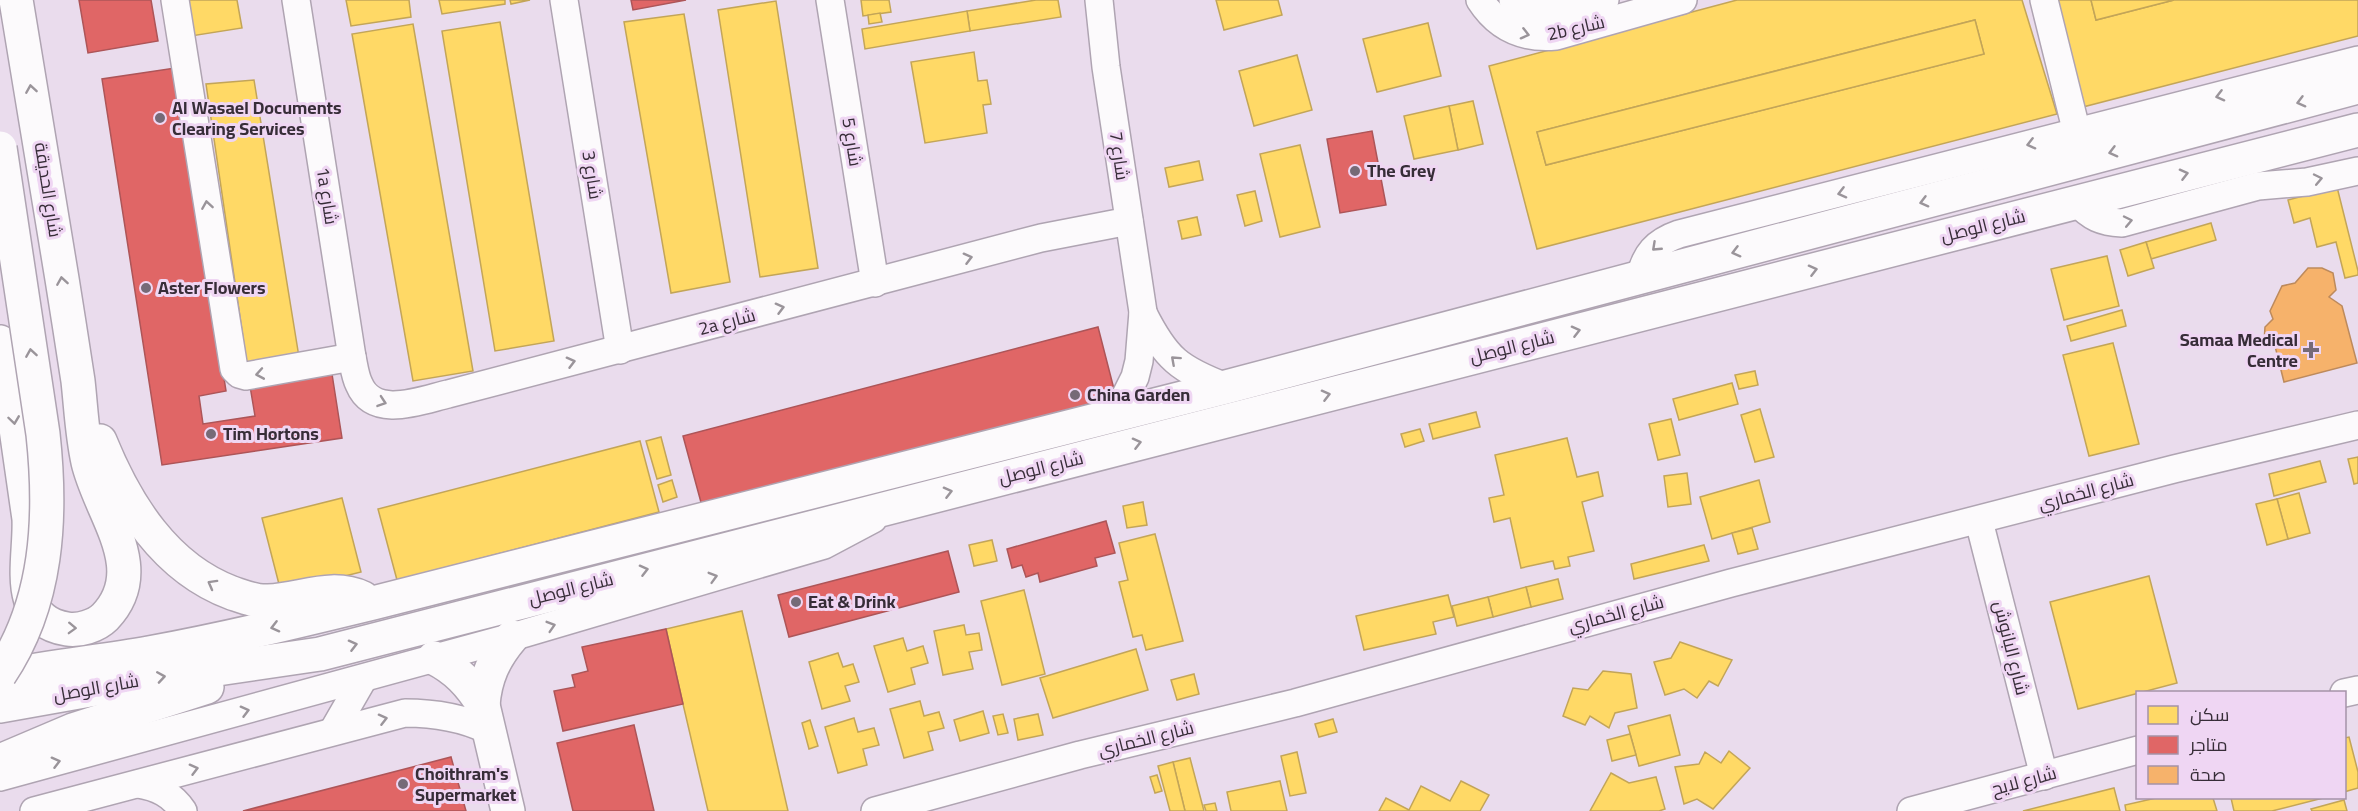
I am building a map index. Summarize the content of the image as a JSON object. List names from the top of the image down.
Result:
{
  "streets": {
    "main road": ["شارع الحديقة", "شارع الوصل"],
    "street": [
      "2b شارع",
      "شارع 5",
      "شارع 7",
      "شارع 3",
      "1a شارع",
      "2a شارع",
      "شارع الخماري",
      "شارع البانوش",
      "شارع لايح"
    ]
  },
  "crossings": [
    ["شارع 5", "2a شارع"],
    ["شارع 7", "شارع الوصل"],
    ["شارع 7", "2a شارع"],
    ["شارع 3", "2a شارع"],
    ["1a شارع", "2a شارع"],
    ["شارع الخماري", "شارع البانوش"],
    ["شارع البانوش", "شارع لايح"]
  ],
  "one_way": ["شارع الحديقة", "2a شارع"],
  "places": {
    "other": [
      "Al Wasael Documents Clearing Services",
      "The Grey",
      "Aster Flowers",
      "China Garden",
      "Tim Hortons",
      "Eat & Drink",
      "Choithram's Supermarket"
    ],
    "health": ["Samaa Medical Centre"]
  },
  "legend": ["سكن", "متاجر", "صحة"]
}
